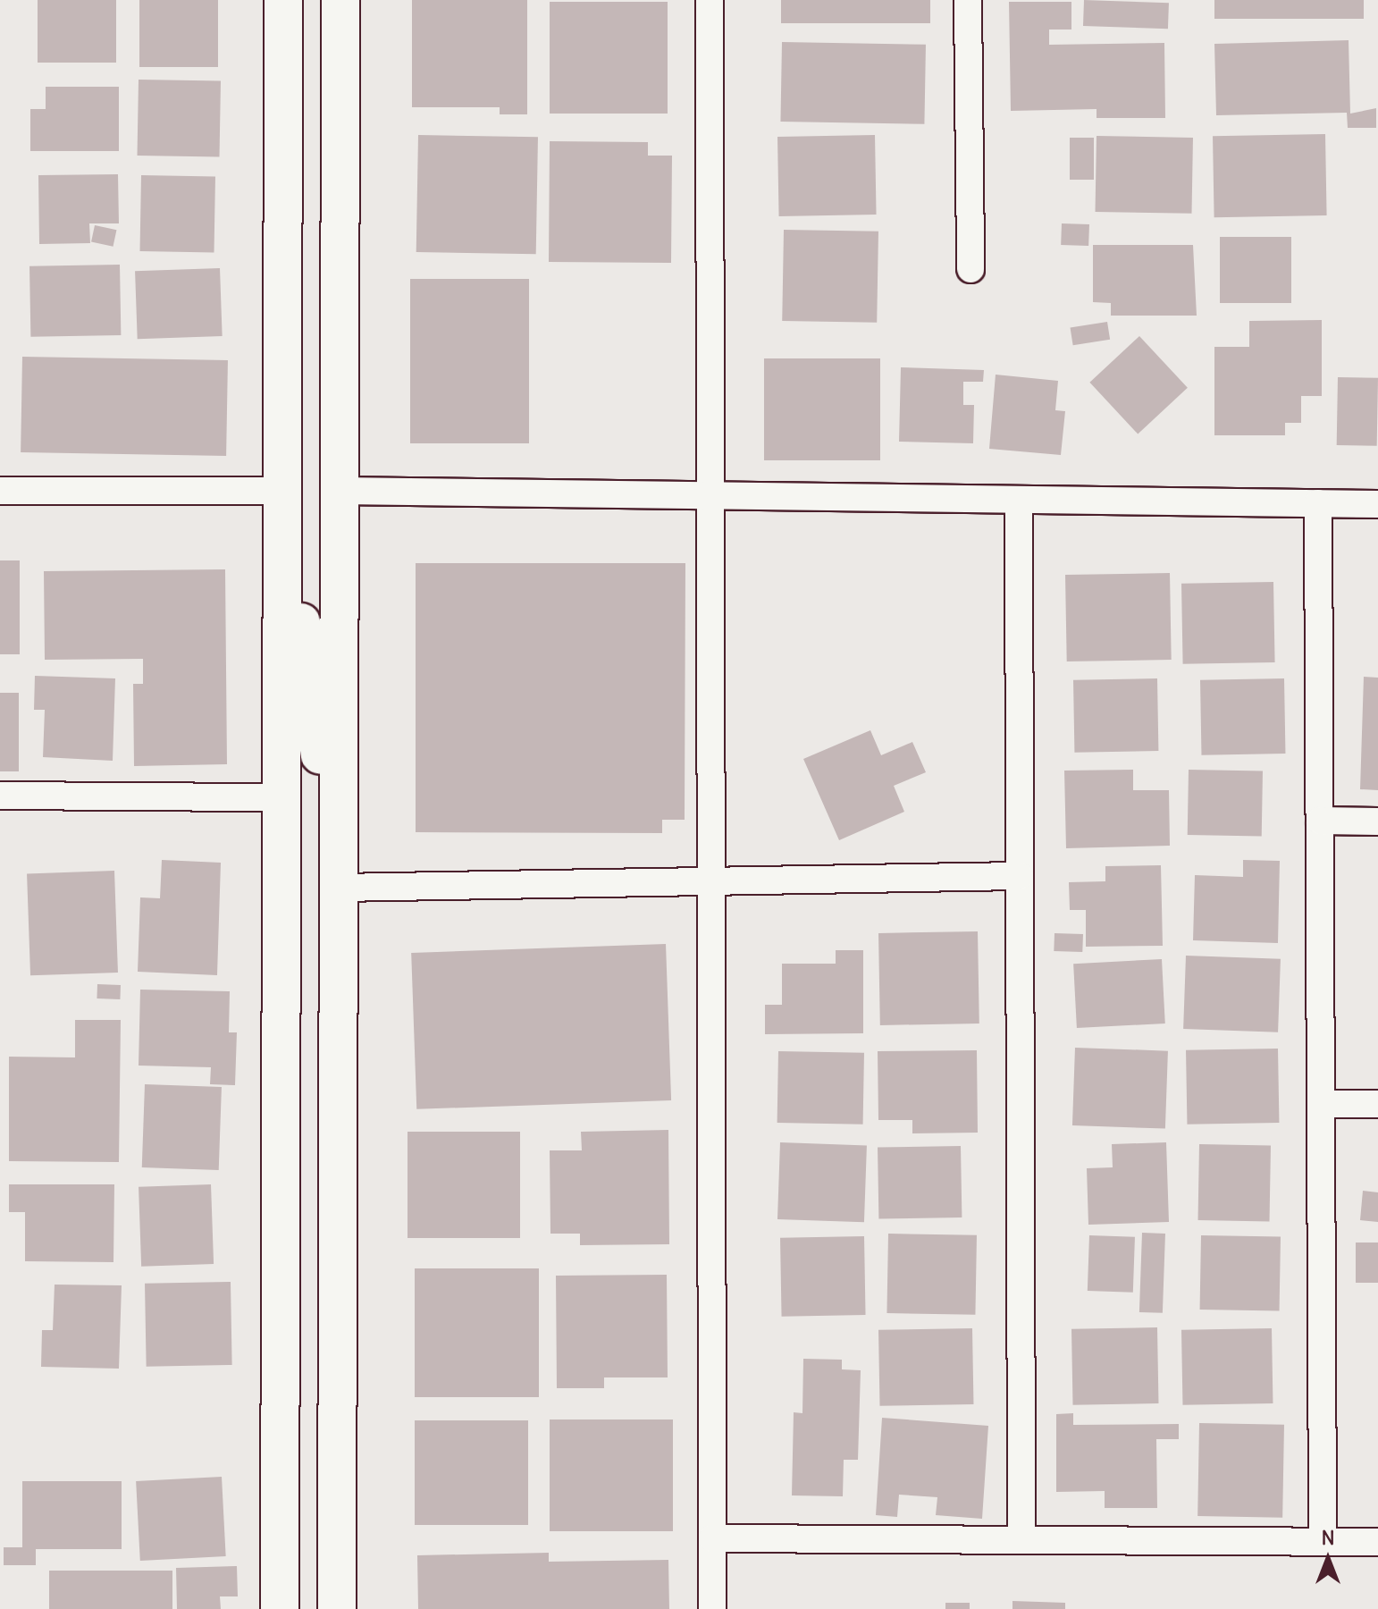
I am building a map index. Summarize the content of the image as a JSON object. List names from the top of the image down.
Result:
{
  "north": "top"
}
